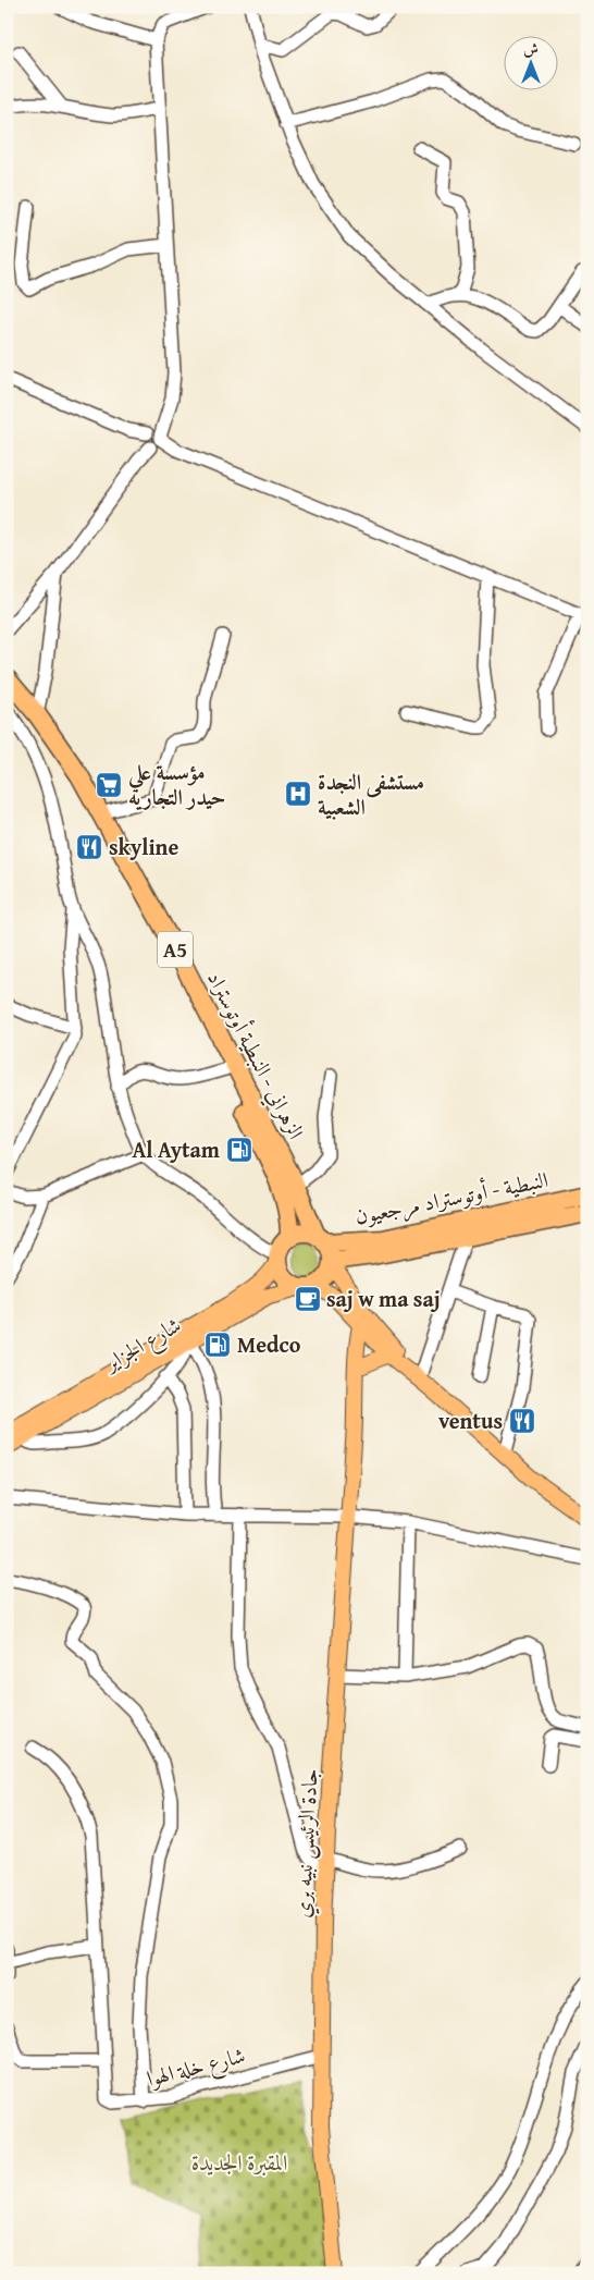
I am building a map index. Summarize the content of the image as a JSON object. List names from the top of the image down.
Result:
{
  "streets": {
    "highway": ["A5", "الزهراني - النبطية أوتوستراد", "النبطية - أوتوستراد مرجعيون"],
    "main road": ["شارع الجزاير", "جادة الرئيس نبيه بري"],
    "street": ["شارع خلة الهوا"]
  },
  "crossings": [
    ["A5", "الزهراني - النبطية أوتوستراد"],
    ["A5", "النبطية - أوتوستراد مرجعيون"],
    ["A5", "شارع الجزاير"],
    ["الزهراني - النبطية أوتوستراد", "النبطية - أوتوستراد مرجعيون"],
    ["الزهراني - النبطية أوتوستراد", "شارع الجزاير"],
    ["النبطية - أوتوستراد مرجعيون", "شارع الجزاير"],
    ["جادة الرئيس نبيه بري", "شارع خلة الهوا"]
  ],
  "parks": ["المقبرة الجديدة"],
  "places": {
    "supermarket": ["مؤسسة علي حيدر التجاريه"],
    "hospital": ["مستشفى النجدة الشعبية"],
    "restaurant": ["skyline", "ventus"],
    "fuel station": ["Al Aytam", "Medco"],
    "cafe": ["saj w ma saj"]
  },
  "north": "top"
}
